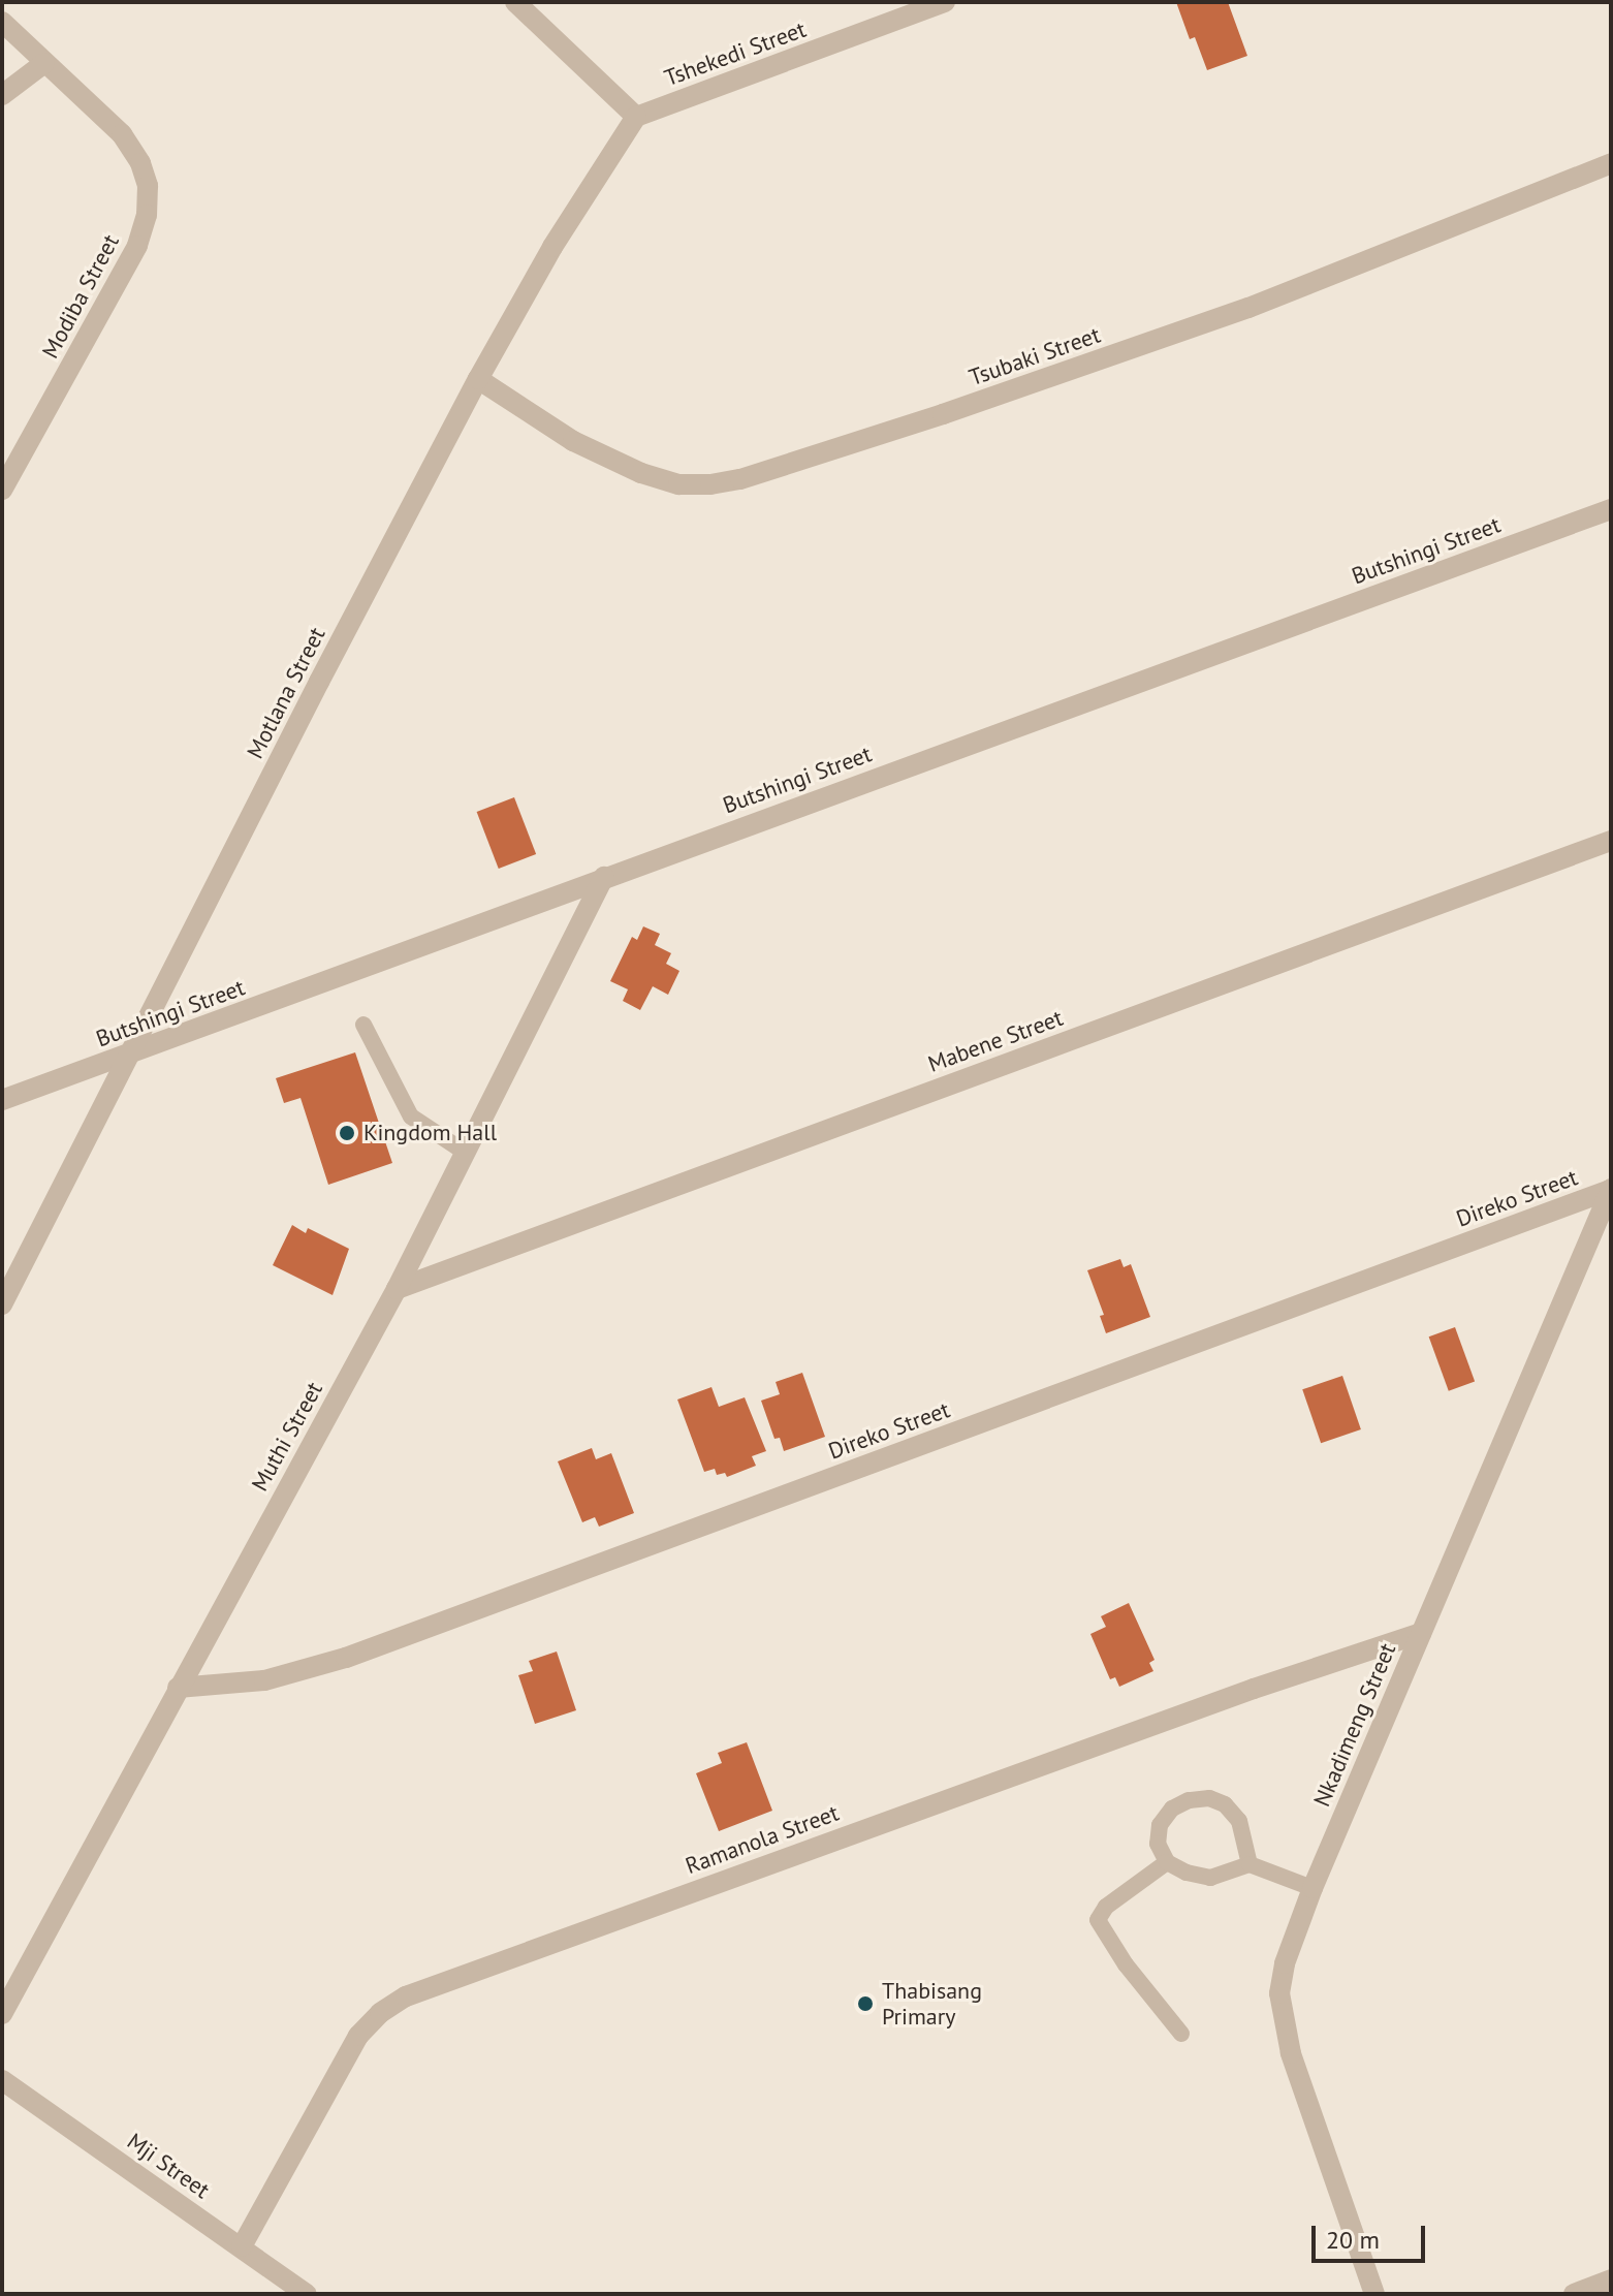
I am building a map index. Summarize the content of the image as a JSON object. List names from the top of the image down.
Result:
{
  "streets": {
    "street": [
      "Tshekedi Street",
      "Modiba Street",
      "Tsubaki Street",
      "Butshingi Street",
      "Motlana Street",
      "Mabene Street",
      "Direko Street",
      "Muthi Street",
      "Nkadimeng Street",
      "Ramanola Street",
      "Mji Street"
    ]
  },
  "crossings": [
    ["Tshekedi Street", "Motlana Street"],
    ["Tsubaki Street", "Motlana Street"],
    ["Butshingi Street", "Motlana Street"],
    ["Butshingi Street", "Muthi Street"],
    ["Mabene Street", "Muthi Street"],
    ["Direko Street", "Muthi Street"],
    ["Direko Street", "Nkadimeng Street"],
    ["Nkadimeng Street", "Ramanola Street"],
    ["Ramanola Street", "Mji Street"]
  ],
  "places": ["Kingdom Hall", "Thabisang Primary"],
  "scale_bar": "20 m"
}
